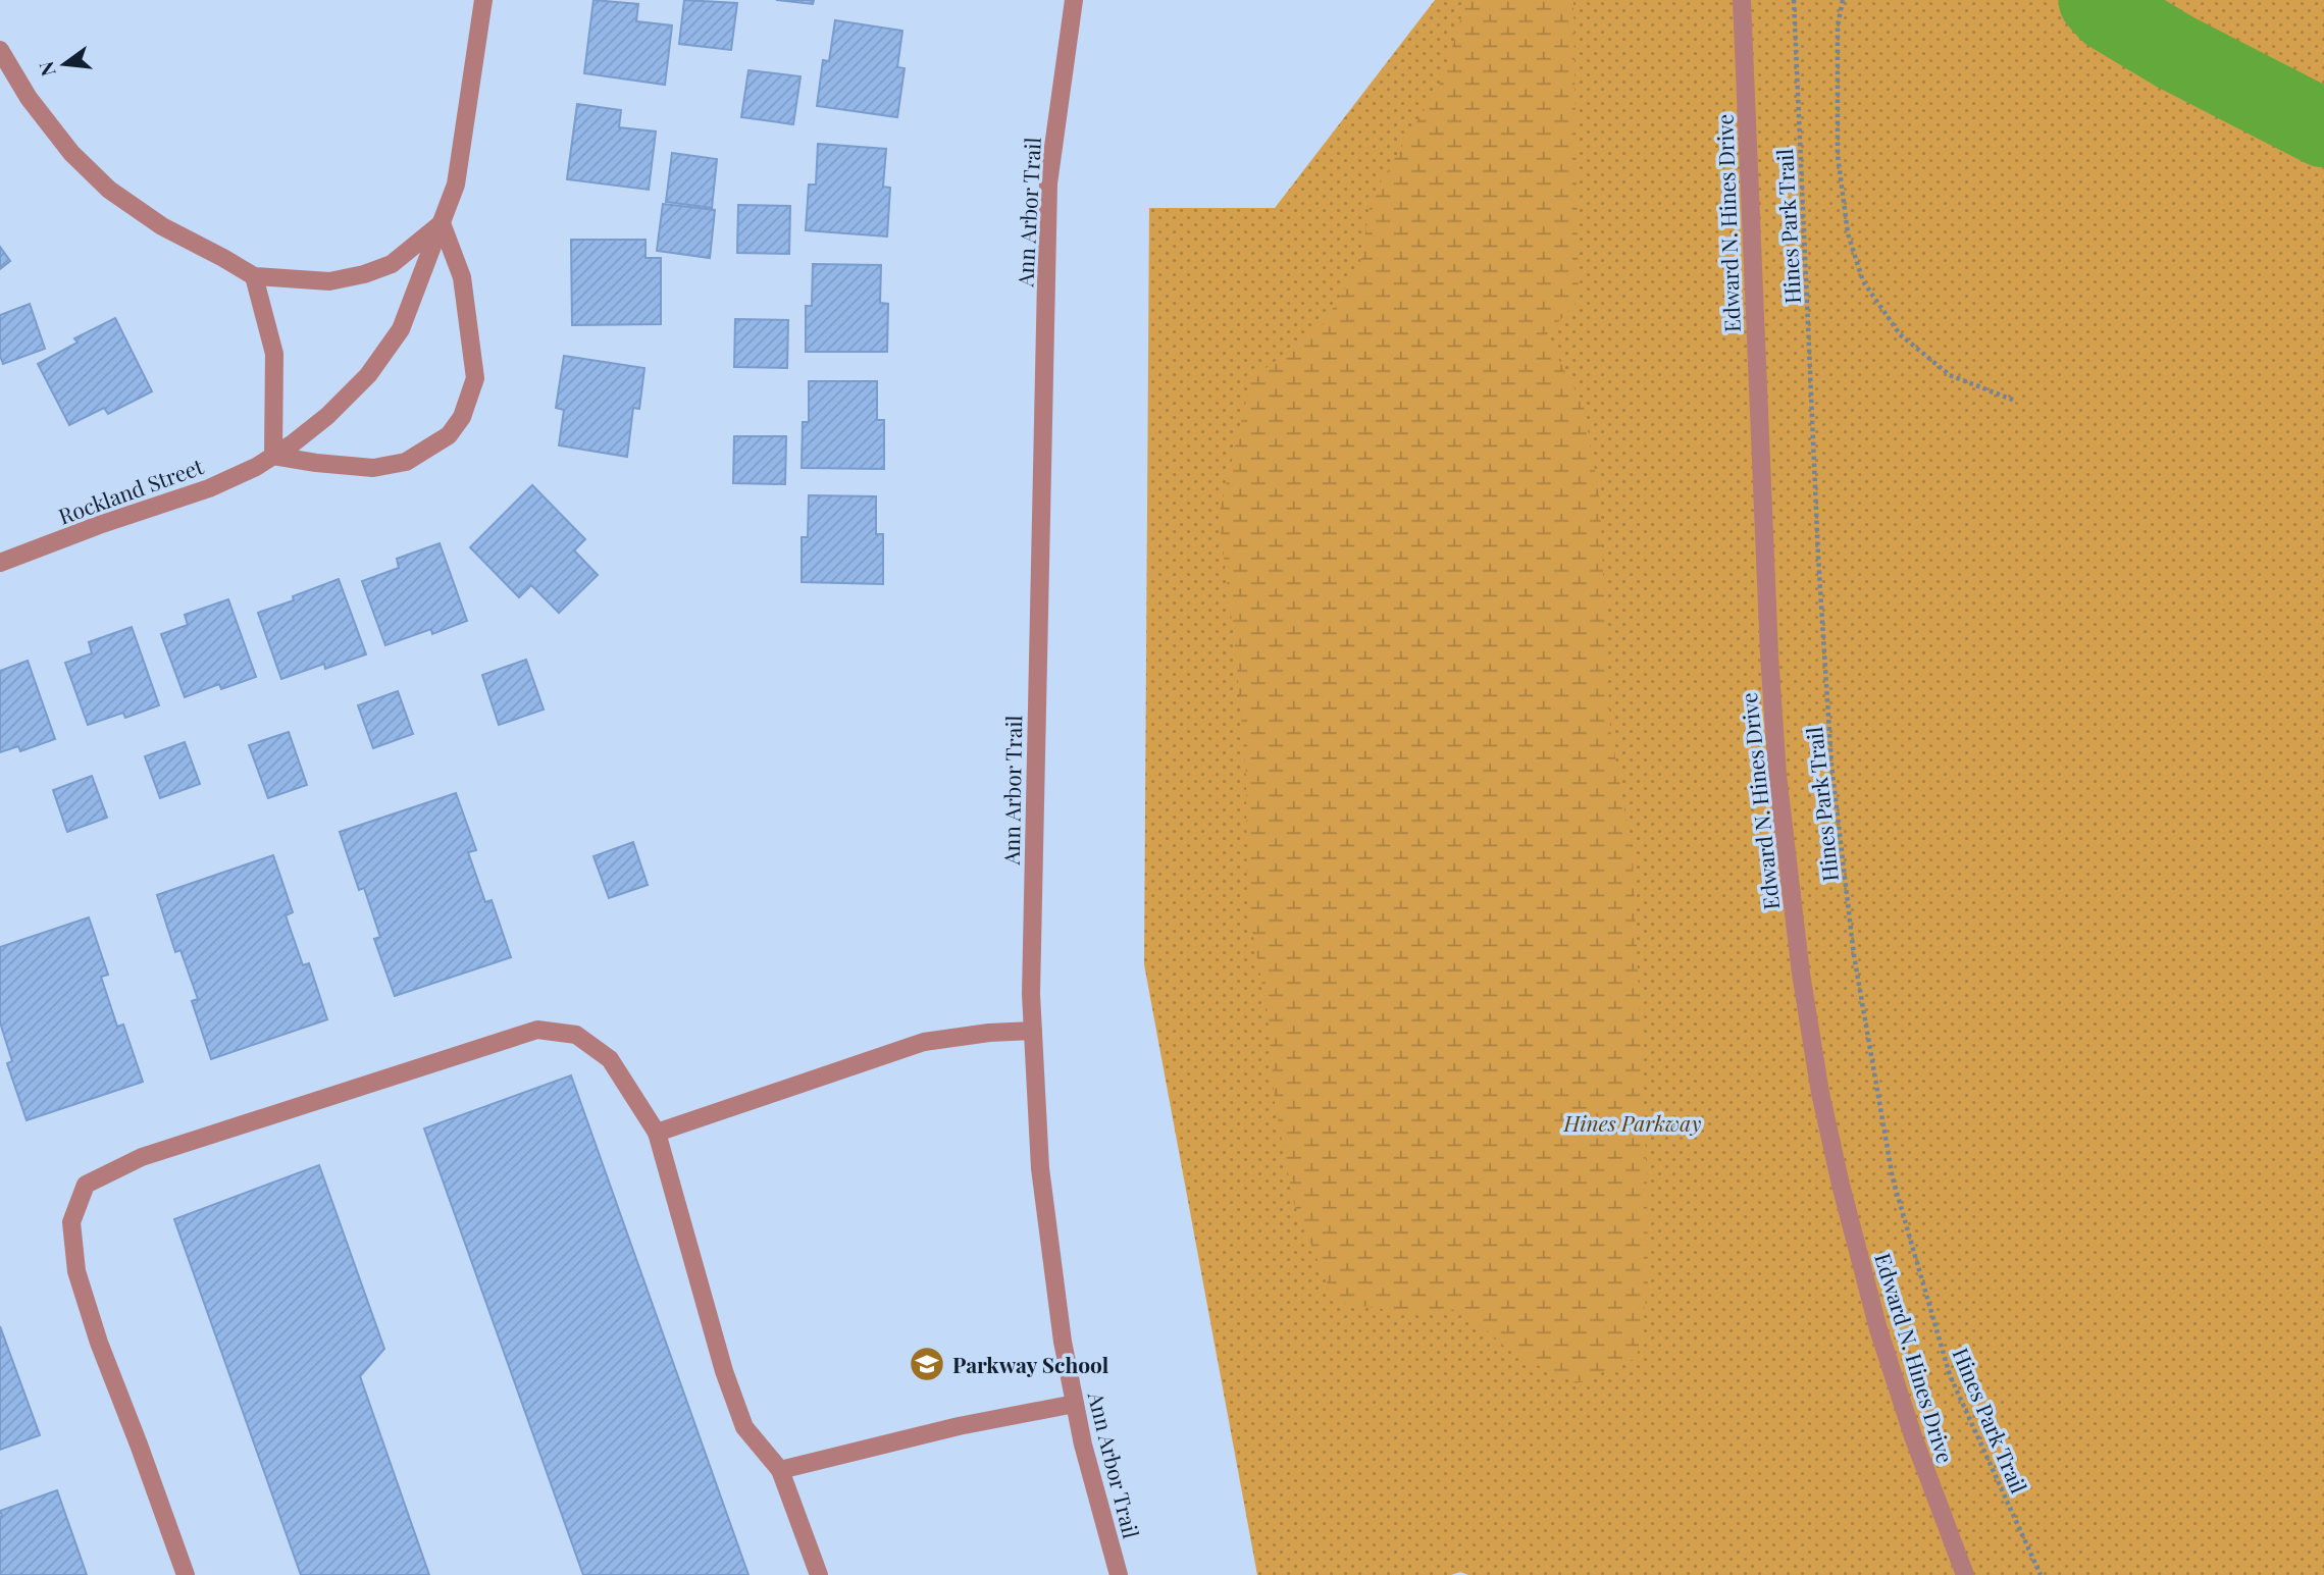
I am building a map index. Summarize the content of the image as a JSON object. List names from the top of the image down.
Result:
{
  "streets": {
    "street": ["Ann Arbor Trail", "Edward N. Hines Drive", "Rockland Street"],
    "path": ["Hines Park Trail"]
  },
  "parks": ["Hines Parkway"],
  "places": {
    "school or university": ["Parkway School"]
  },
  "north": "left"
}
